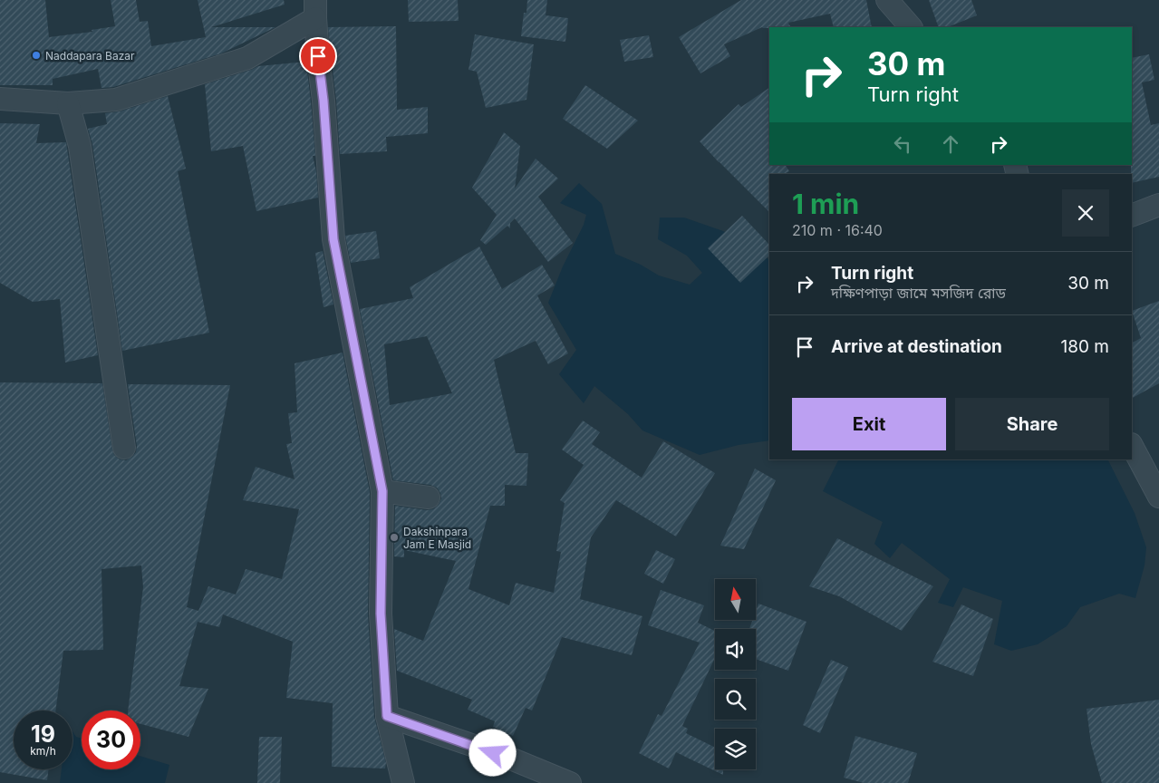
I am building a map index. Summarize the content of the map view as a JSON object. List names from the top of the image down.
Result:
{
  "places": ["Naddapara Bazar", "Dakshinpara Jam E Masjid"],
  "north": "top",
  "page": {
    "turn": ["30 m", "Turn right"],
    "heading": ["1 min", "210 m · 16:40"],
    "list": [
      {
        "name": "Turn right",
        "note": "দক্ষিণপাড়া জামে মসজিদ রোড",
        "value": "30 m"
      },
      {
        "name": "Arrive at destination",
        "value": "180 m"
      }
    ],
    "buttons": ["Exit", "Share"],
    "speed": "19 km/h",
    "limit": "30"
  }
}
